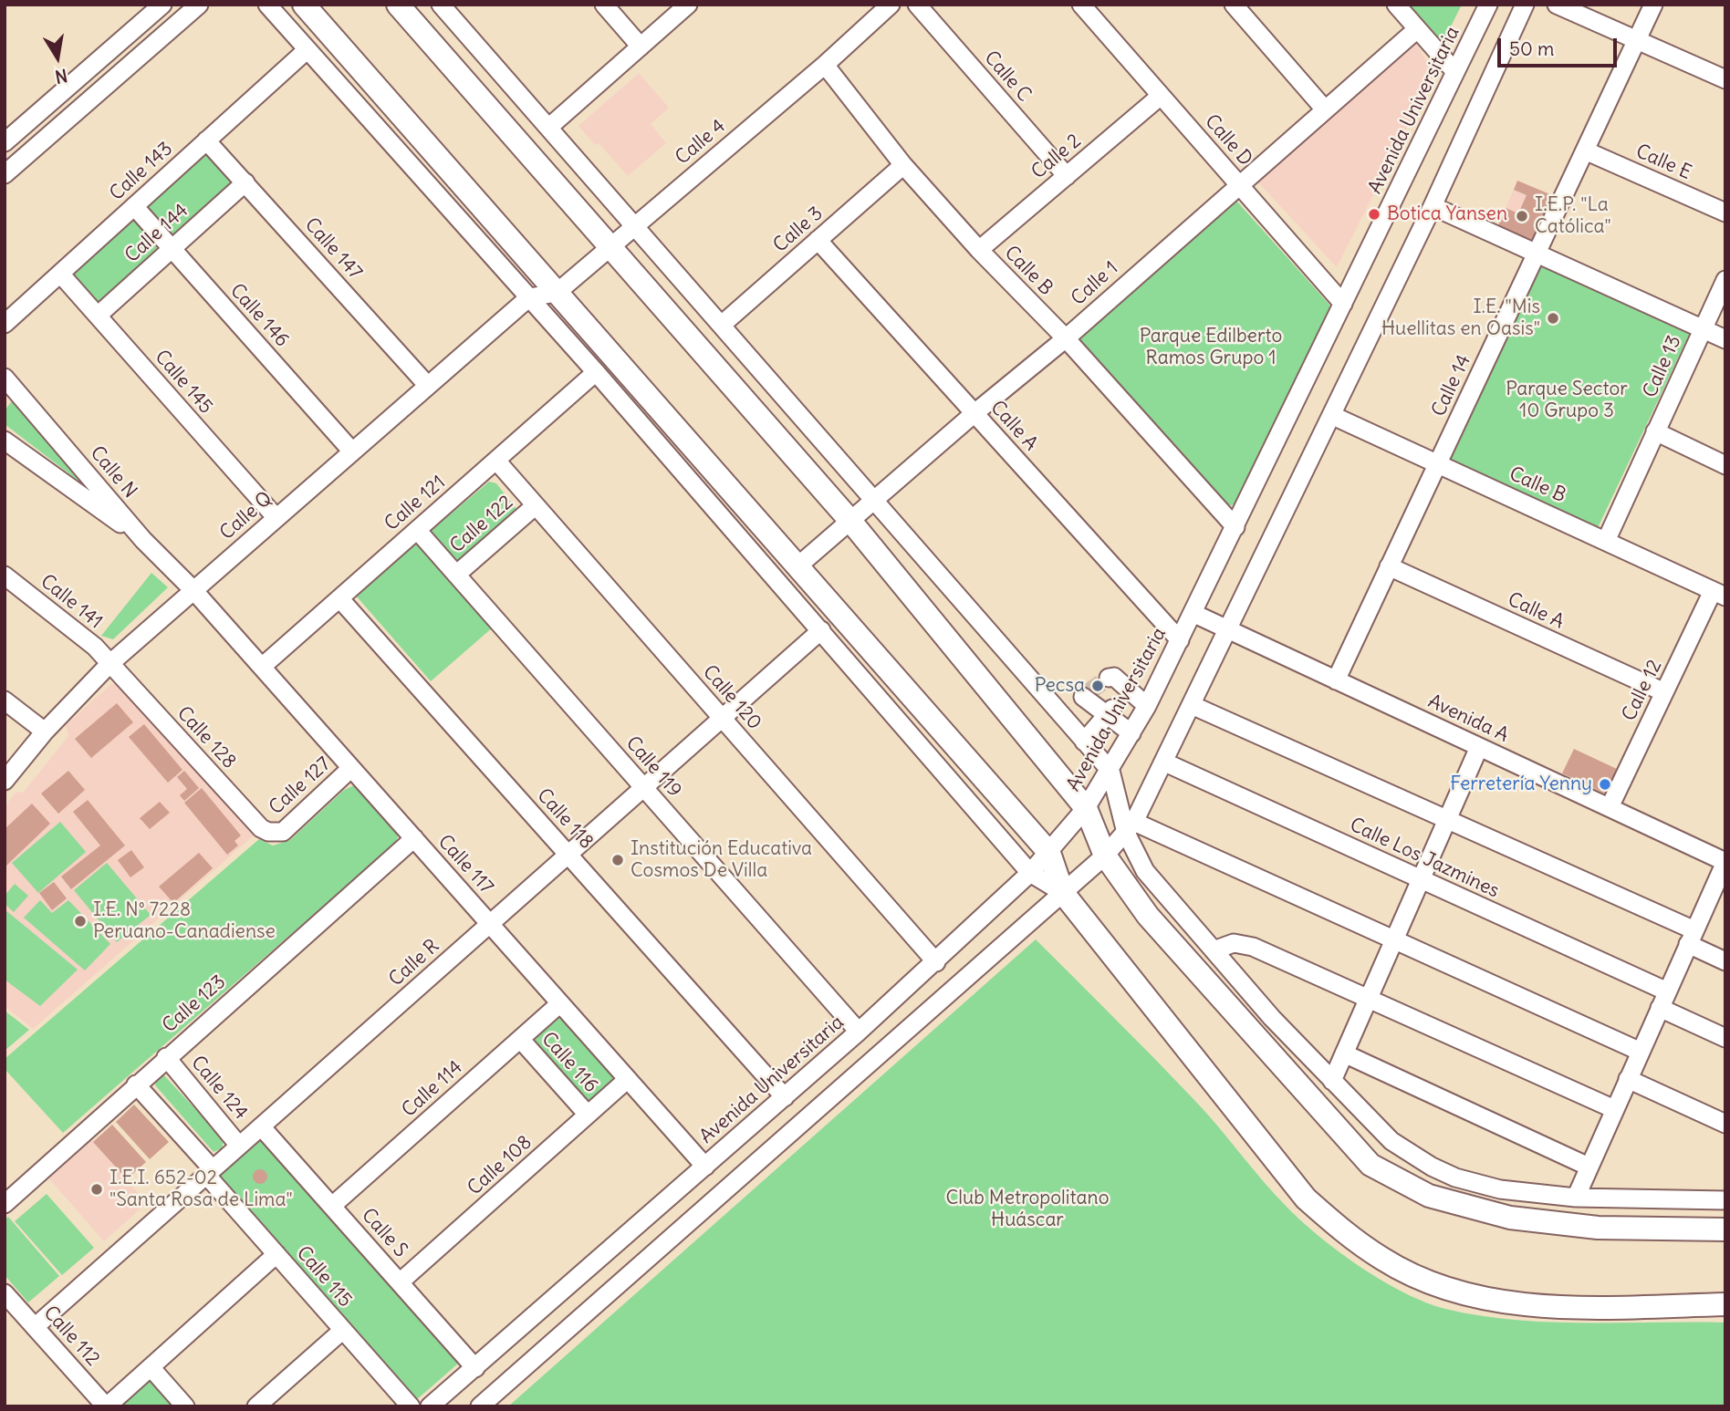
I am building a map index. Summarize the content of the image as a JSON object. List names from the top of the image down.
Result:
{
  "streets": {
    "street": [
      "Calle C",
      "Avenida Universitaria",
      "Calle D",
      "Calle 4",
      "Calle 2",
      "Calle E",
      "Calle 143",
      "Calle 3",
      "Calle 144",
      "Calle 147",
      "Calle B",
      "Calle 1",
      "Calle 146",
      "Calle 13",
      "Calle 145",
      "Calle 14",
      "Calle A",
      "Calle N",
      "Calle 121",
      "Calle Q",
      "Calle 122",
      "Calle 141",
      "Calle 12",
      "Calle 120",
      "Avenida A",
      "Calle 128",
      "Calle 119",
      "Calle 127",
      "Calle 118",
      "Calle Los Jazmines",
      "Calle 117",
      "Calle R",
      "Calle 123",
      "Calle 116",
      "Calle 124",
      "Calle 114",
      "Calle 108",
      "Calle S",
      "Calle 115",
      "Calle 112"
    ]
  },
  "crossings": [
    ["Calle C", "Calle 2"],
    ["Avenida Universitaria", "Calle D"],
    ["Avenida Universitaria", "Calle B"],
    ["Avenida Universitaria", "Calle A"],
    ["Avenida Universitaria", "Calle 120"],
    ["Avenida Universitaria", "Avenida A"],
    ["Avenida Universitaria", "Calle 119"],
    ["Avenida Universitaria", "Calle 118"],
    ["Avenida Universitaria", "Calle 117"],
    ["Avenida Universitaria", "Calle S"],
    ["Calle D", "Calle 2"],
    ["Calle D", "Calle 1"],
    ["Calle 4", "Calle B"],
    ["Calle 2", "Calle B"],
    ["Calle E", "Calle 14"],
    ["Calle 143", "Calle 147"],
    ["Calle 143", "Calle 146"],
    ["Calle 143", "Calle 145"],
    ["Calle 3", "Calle B"],
    ["Calle 3", "Calle A"],
    ["Calle 144", "Calle 147"],
    ["Calle 144", "Calle 146"],
    ["Calle 144", "Calle 145"],
    ["Calle 147", "Calle Q"],
    ["Calle B", "Calle 1"],
    ["Calle B", "Calle 13"],
    ["Calle B", "Calle 14"],
    ["Calle B", "Calle 12"],
    ["Calle 1", "Calle A"],
    ["Calle 146", "Calle Q"],
    ["Calle 145", "Calle Q"],
    ["Calle 14", "Calle A"],
    ["Calle 14", "Avenida A"],
    ["Calle A", "Calle 12"],
    ["Calle N", "Calle Q"],
    ["Calle N", "Calle 117"],
    ["Calle 121", "Calle 120"],
    ["Calle 121", "Calle 119"],
    ["Calle 121", "Calle 118"],
    ["Calle 121", "Calle 117"],
    ["Calle Q", "Calle 141"],
    ["Calle Q", "Calle 128"],
    ["Calle Q", "Calle 117"],
    ["Calle 122", "Calle 120"],
    ["Calle 122", "Calle 119"],
    ["Calle 141", "Calle 128"],
    ["Calle 12", "Avenida A"],
    ["Calle 120", "Calle R"],
    ["Calle 128", "Calle 127"],
    ["Calle 119", "Calle R"],
    ["Calle 127", "Calle 117"],
    ["Calle 118", "Calle R"],
    ["Calle 117", "Calle R"],
    ["Calle 117", "Calle 123"],
    ["Calle 117", "Calle 114"],
    ["Calle 117", "Calle 108"],
    ["Calle R", "Calle 124"],
    ["Calle R", "Calle S"],
    ["Calle R", "Calle 115"],
    ["Calle R", "Calle 112"],
    ["Calle 123", "Calle 124"],
    ["Calle 123", "Calle 115"],
    ["Calle 116", "Calle 114"],
    ["Calle 116", "Calle 108"],
    ["Calle 114", "Calle S"],
    ["Calle 108", "Calle S"]
  ],
  "parks": ["Parque Edilberto Ramos Grupo 1", "Parque Sector 10 Grupo 3", "Club Metropolitano Huáscar"],
  "places": [
    "Botica Yansen",
    "I.E.P. \"La Católica\"",
    "I.E. \"Mis Huellitas en Oasis\"",
    "Pecsa",
    "Ferretería Yenny",
    "Institución Educativa Cosmos De Villa",
    "I.E. N° 7228 Peruano-Canadiense",
    "I.E.I. 652-02 \"Santa Rosa de Lima\""
  ],
  "scale_bar": "50 m",
  "north": "bottom"
}
